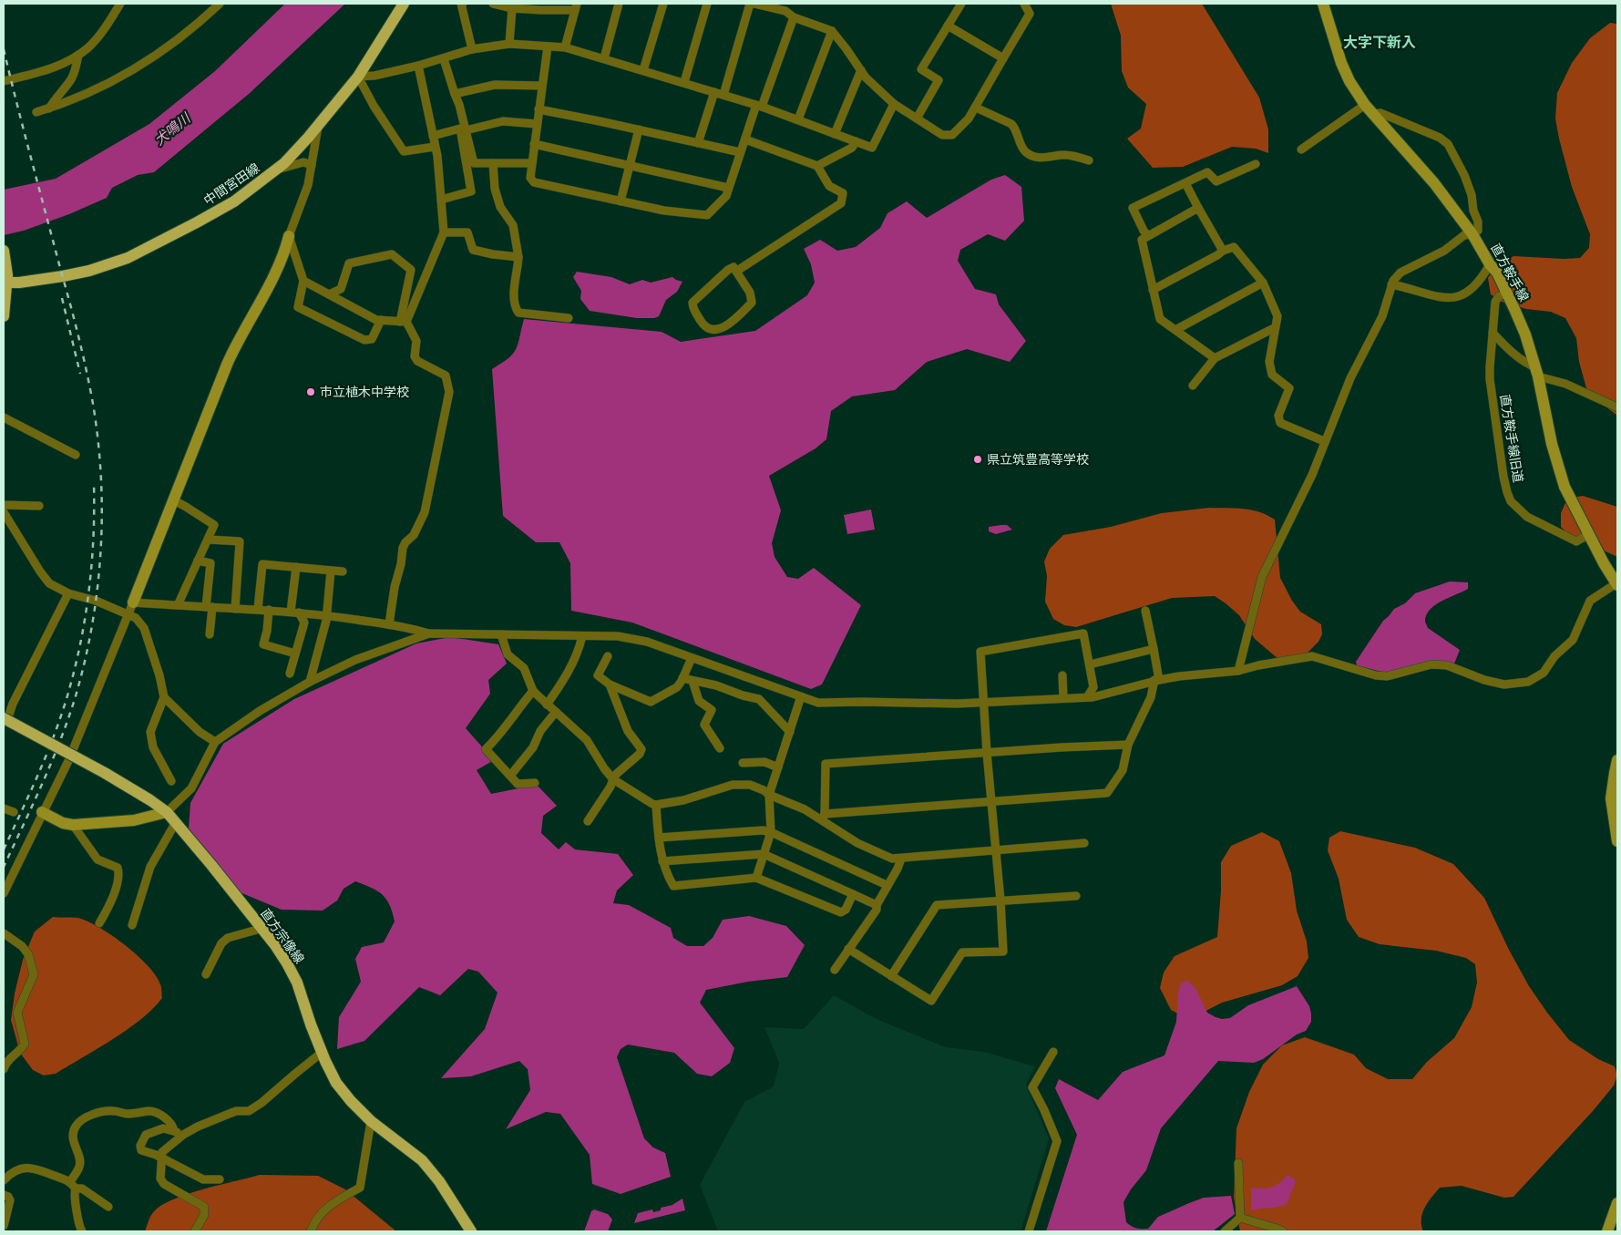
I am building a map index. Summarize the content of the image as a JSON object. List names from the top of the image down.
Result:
{
  "streets": {
    "main road": ["中間宮田線", "直方鞍手線", "直方宗像線"],
    "street": ["直方鞍手線旧道"]
  },
  "crossings": [
    ["直方鞍手線", "直方鞍手線旧道"]
  ],
  "districts": ["大字下新入"],
  "water": ["犬鳴川"],
  "places": ["市立植木中学校", "県立筑豊高等学校"]
}
